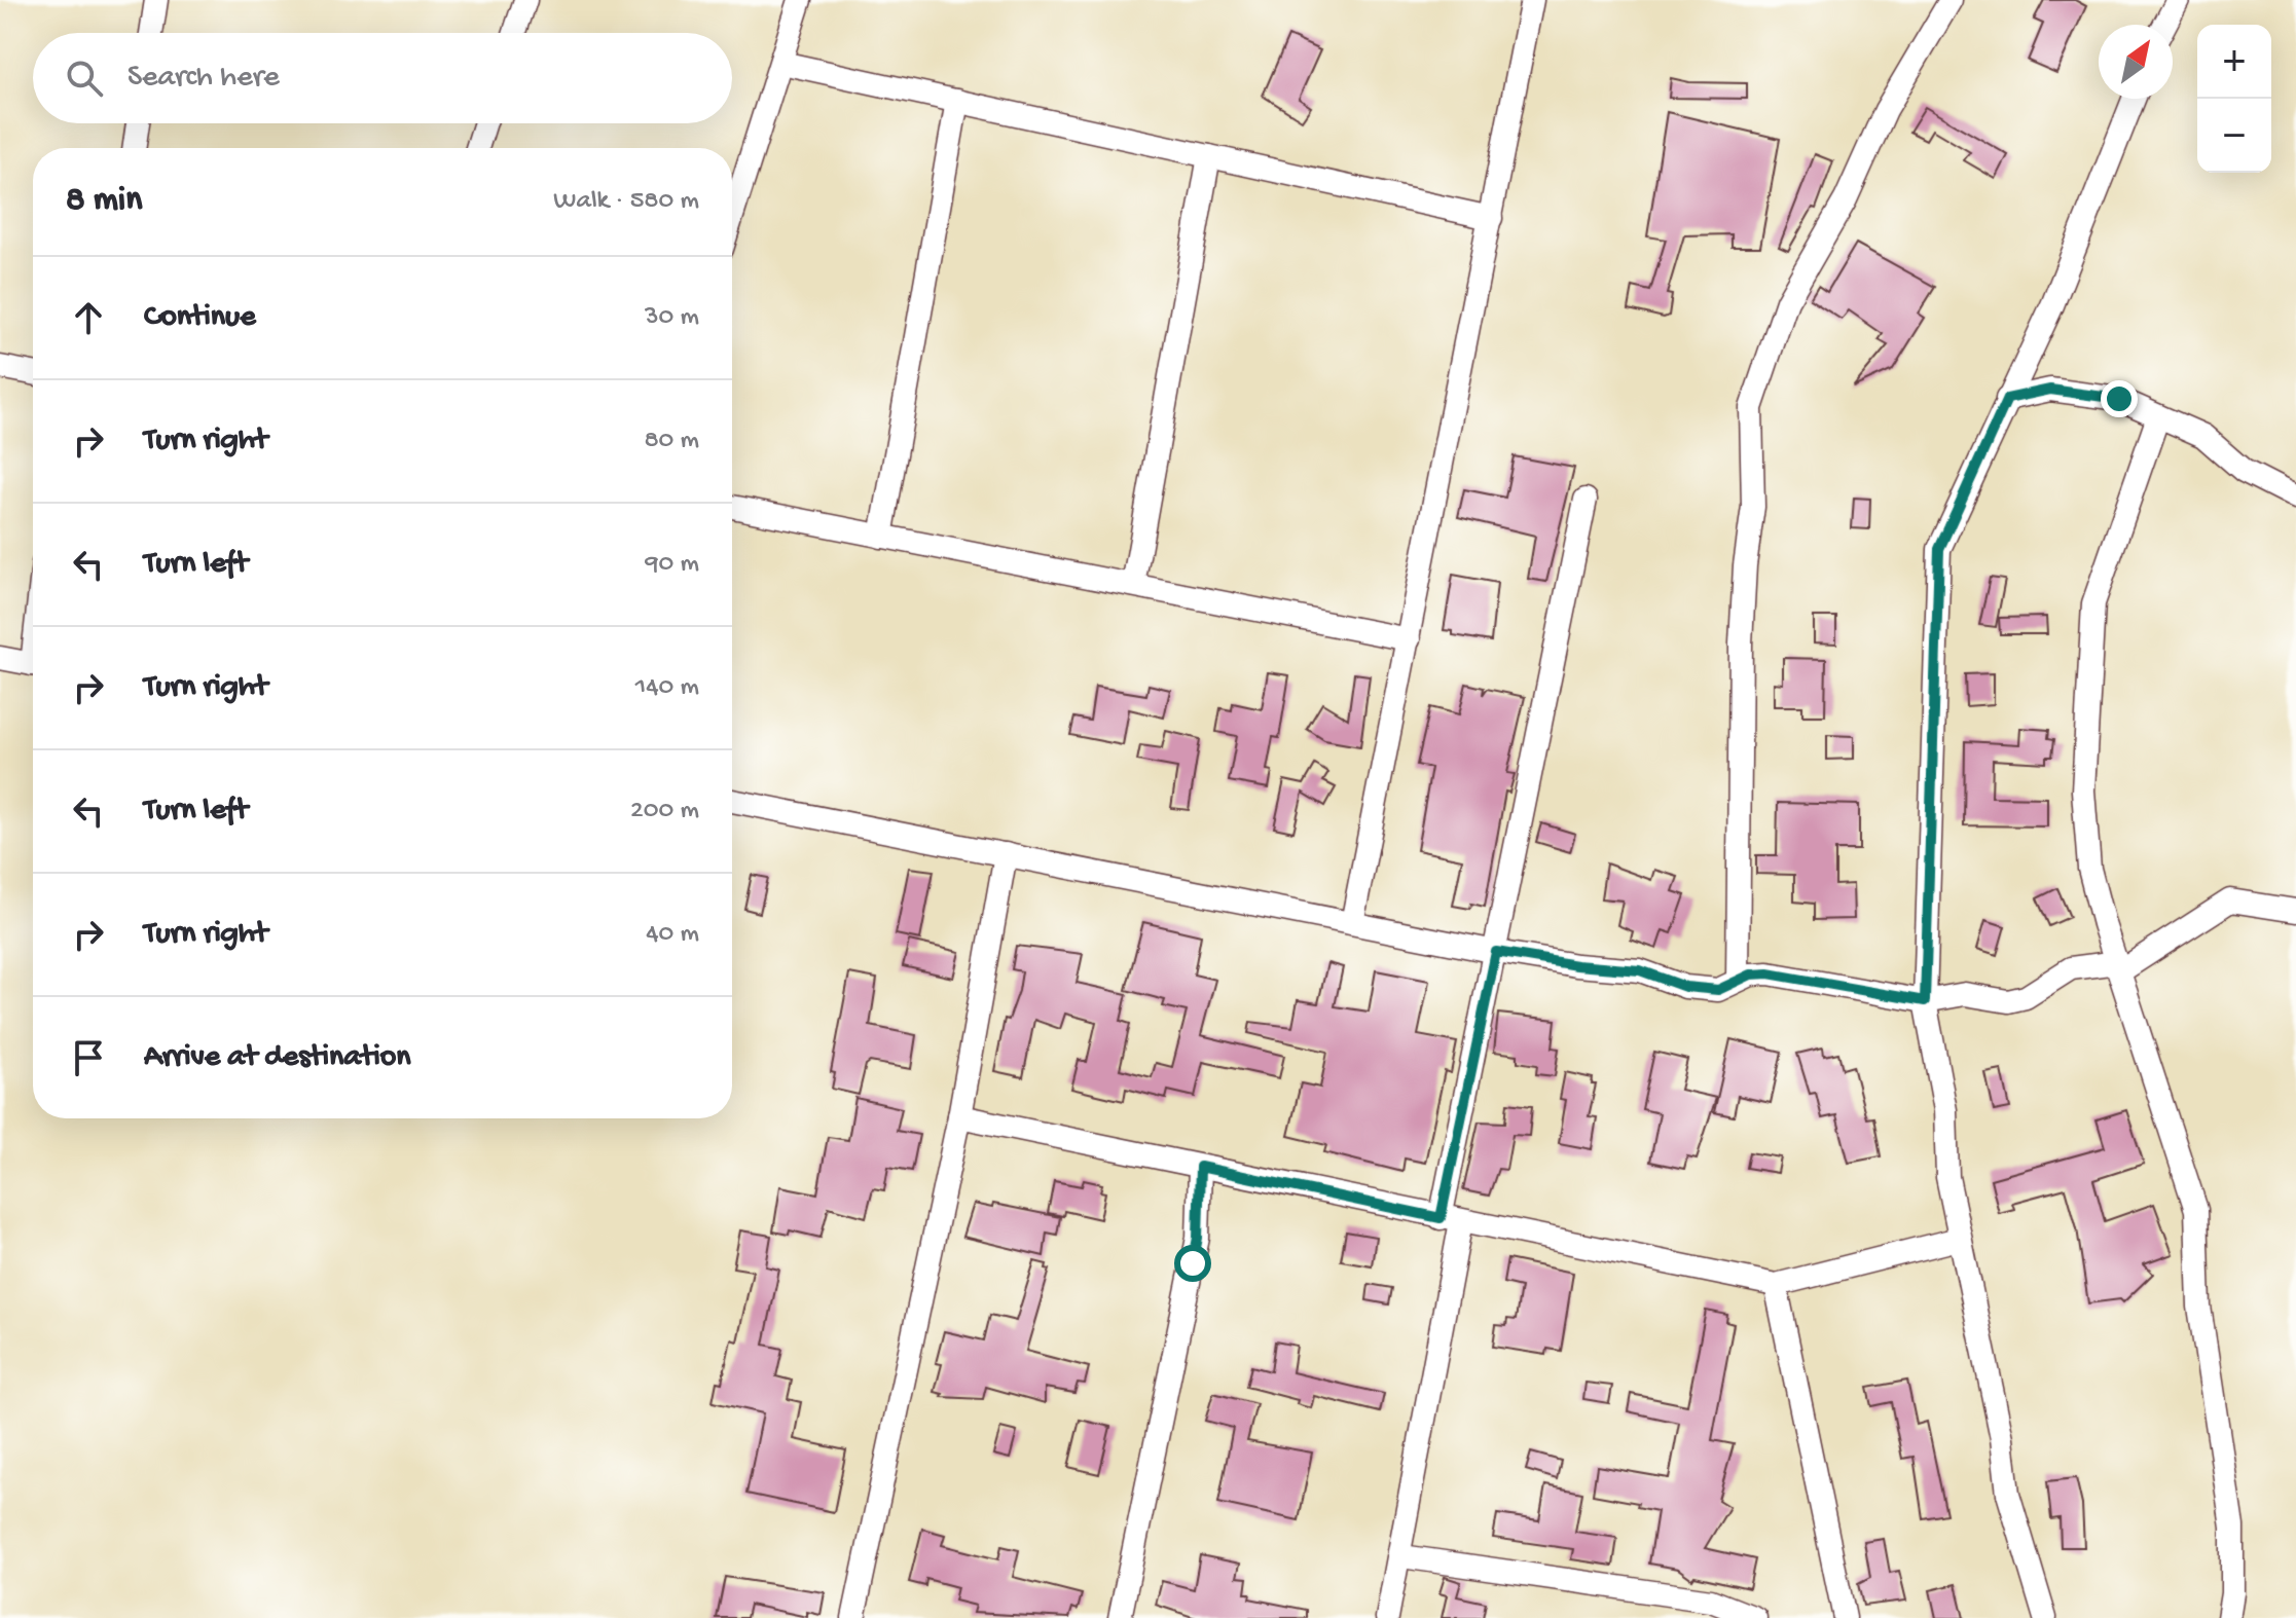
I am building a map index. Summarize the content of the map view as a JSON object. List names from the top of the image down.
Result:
{
  "north": "top right",
  "page": {
    "map_buttons": ["+", "−"],
    "search": "Search here",
    "heading": ["8 min", "Walk · 580 m"],
    "list": [
      ["Continue", "30 m"],
      ["Turn right", "80 m"],
      ["Turn left", "90 m"],
      ["Turn right", "140 m"],
      ["Turn left", "200 m"],
      ["Turn right", "40 m"],
      "Arrive at destination"
    ]
  }
}
